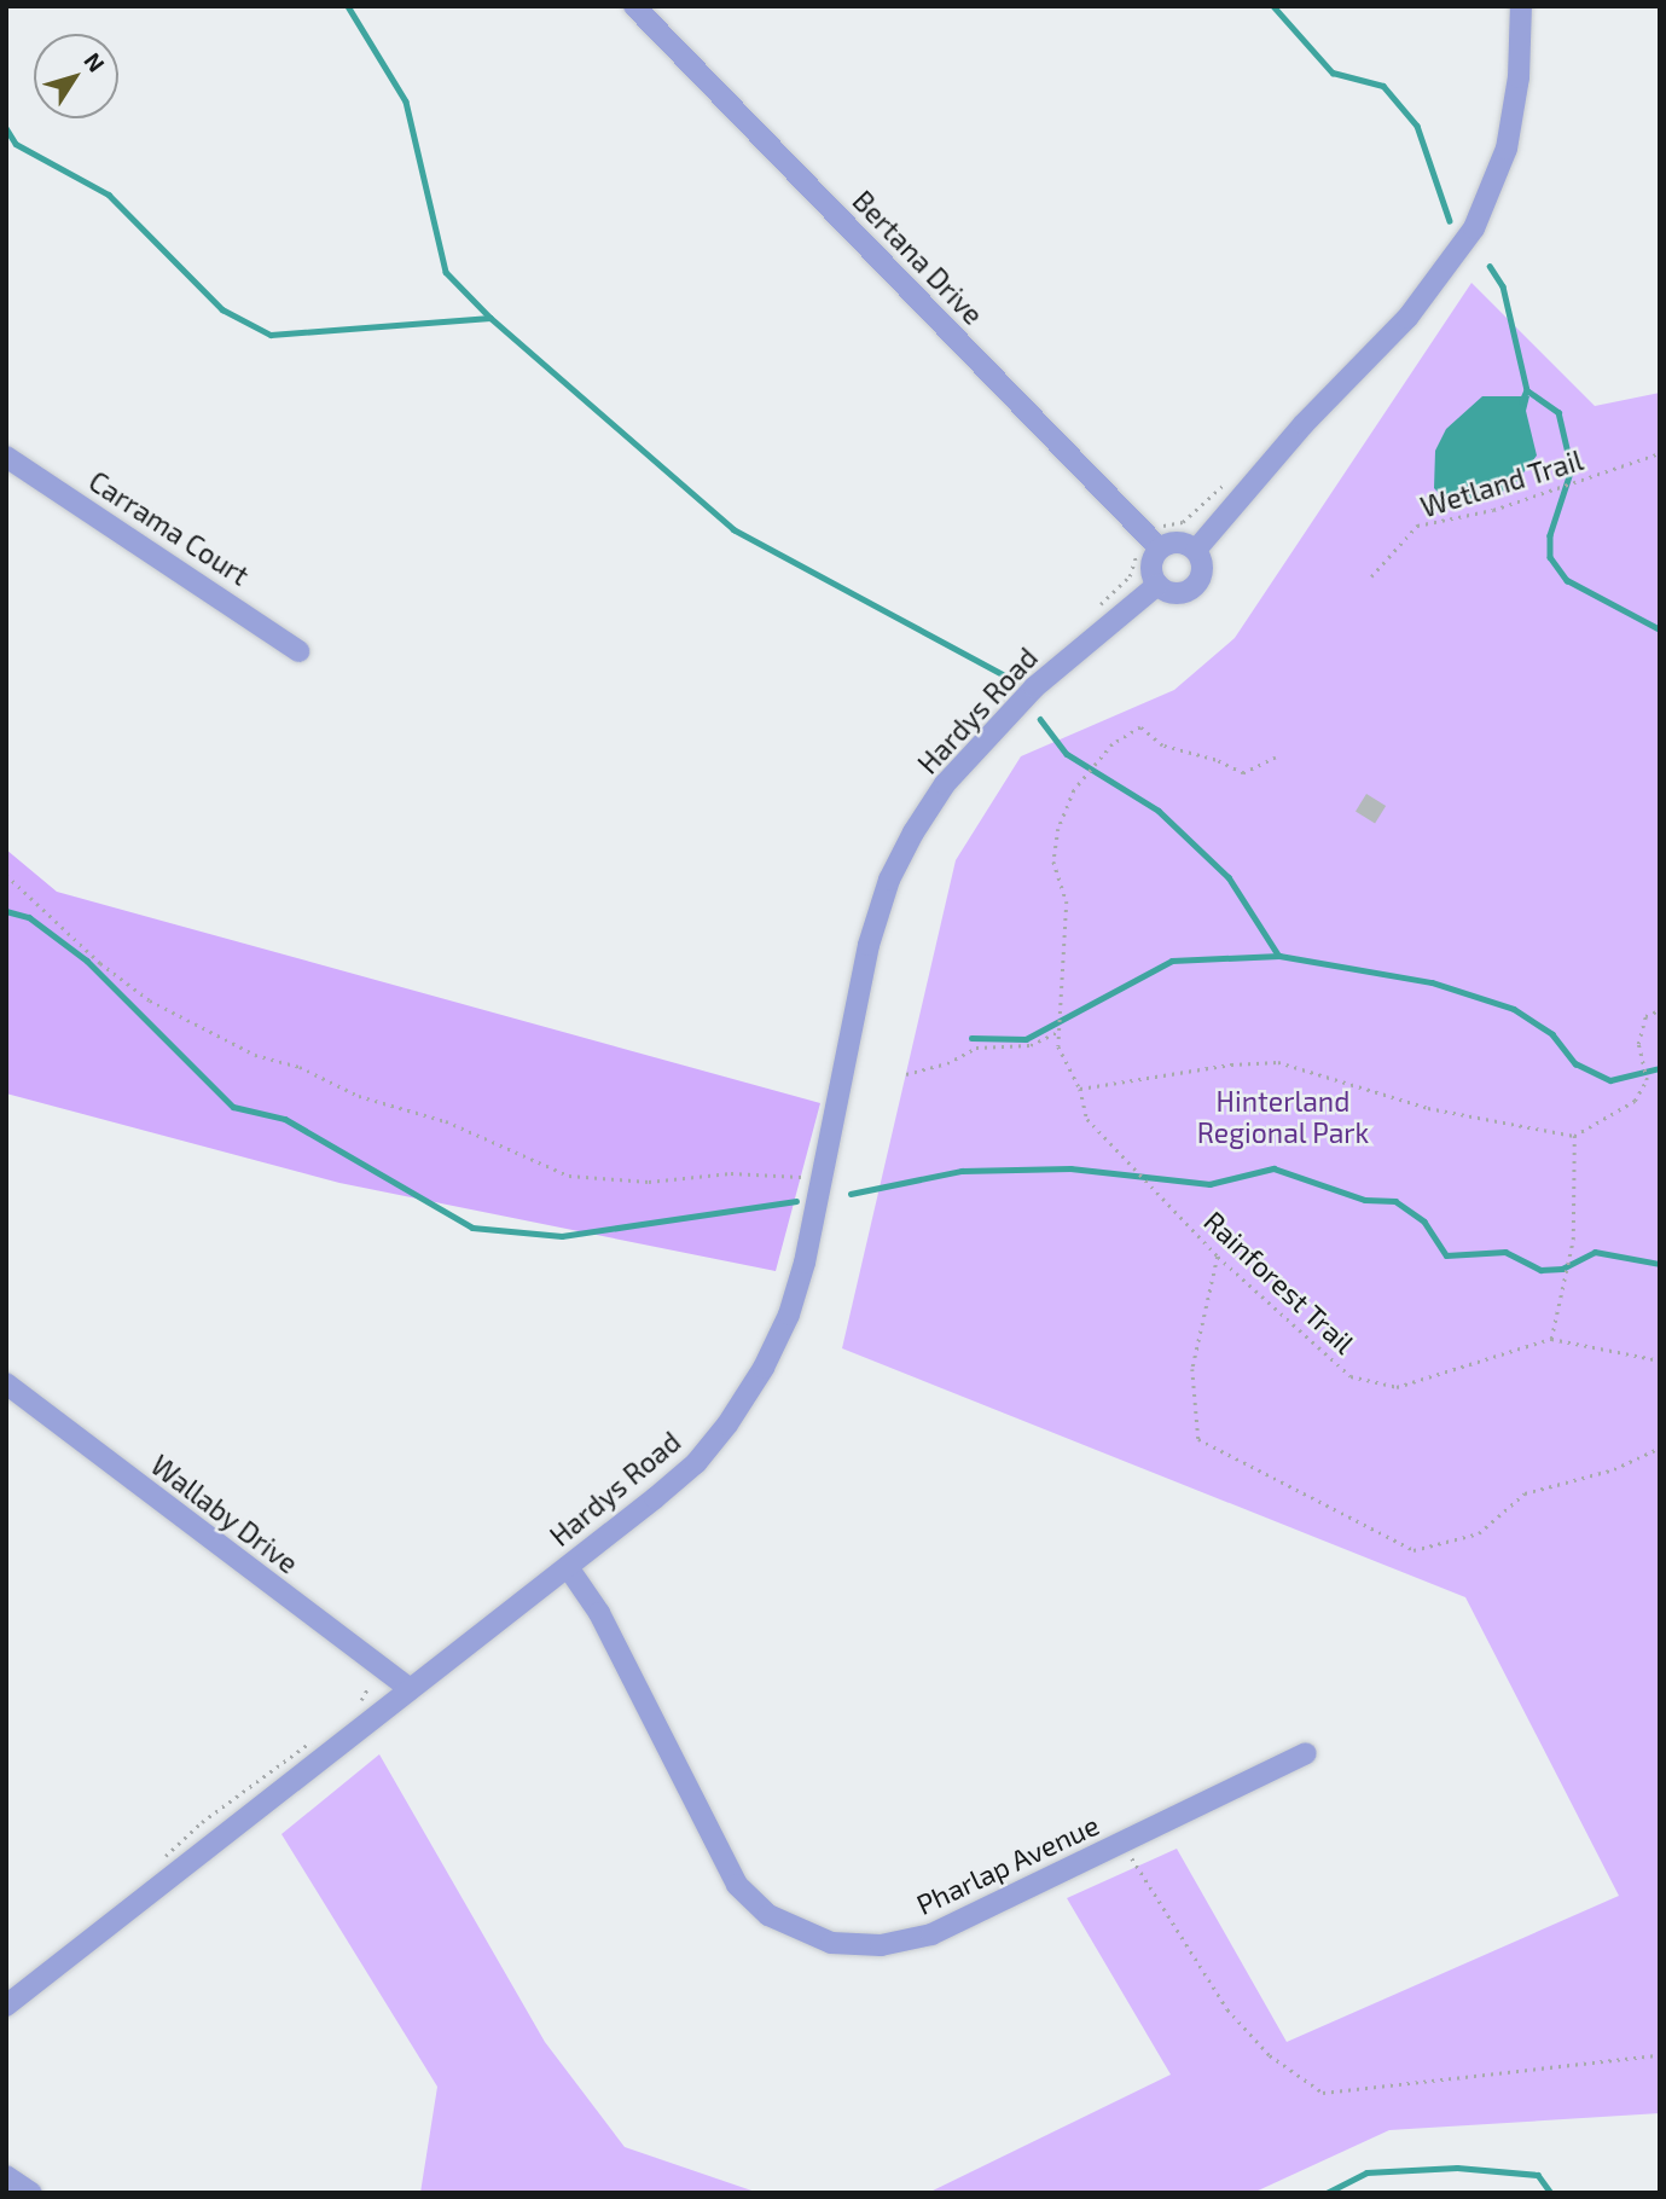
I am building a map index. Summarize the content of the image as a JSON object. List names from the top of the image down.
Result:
{
  "streets": {
    "street": [
      "Bertana Drive",
      "Carrama Court",
      "Hardys Road",
      "Wallaby Drive",
      "Pharlap Avenue"
    ],
    "path": ["Wetland Trail", "Rainforest Trail"]
  },
  "crossings": [
    ["Bertana Drive", "Hardys Road"],
    ["Hardys Road", "Wallaby Drive"],
    ["Hardys Road", "Pharlap Avenue"]
  ],
  "parks": ["Hinterland Regional Park"],
  "north": "top right"
}
